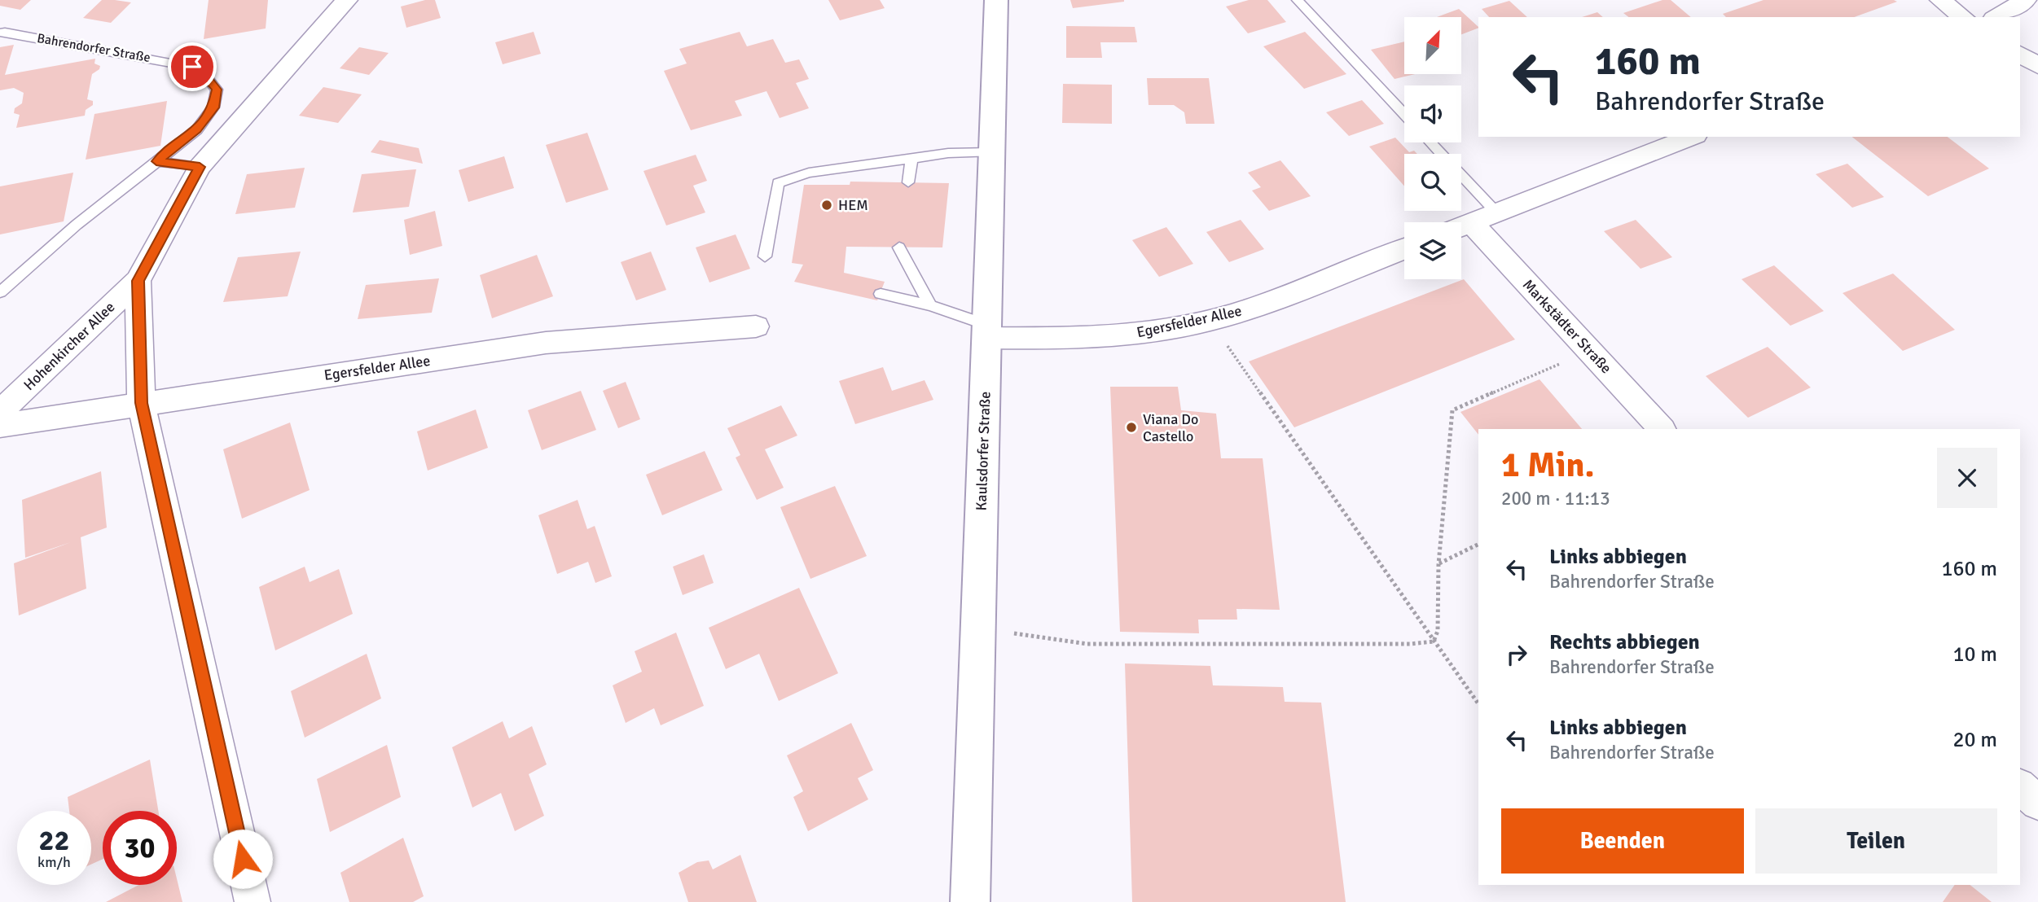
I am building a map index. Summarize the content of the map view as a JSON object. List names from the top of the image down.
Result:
{
  "streets": {
    "main road": ["Kaulsdorfer Straße"],
    "street": ["Egersfelder Allee", "Markstädter Straße", "Hohenkircher Allee"],
    "lane": ["Bahrendorfer Straße"]
  },
  "crossings": [
    ["Egersfelder Allee", "Kaulsdorfer Straße"]
  ],
  "places": ["HEM", "Viana Do Castello"],
  "north": "top right",
  "page": {
    "turn": ["160 m", "Bahrendorfer Straße"],
    "heading": ["1 Min.", "200 m · 11:13"],
    "list": [
      {
        "name": "Links abbiegen",
        "note": "Bahrendorfer Straße",
        "value": "160 m"
      },
      {
        "name": "Rechts abbiegen",
        "note": "Bahrendorfer Straße",
        "value": "10 m"
      },
      {
        "name": "Links abbiegen",
        "note": "Bahrendorfer Straße",
        "value": "20 m"
      }
    ],
    "buttons": ["Beenden", "Teilen"],
    "speed": "22 km/h",
    "limit": "30"
  }
}
